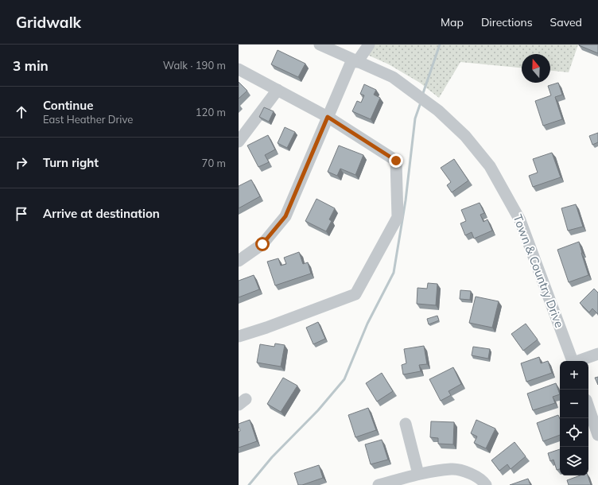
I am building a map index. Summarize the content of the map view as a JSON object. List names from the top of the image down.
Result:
{
  "streets": {
    "street": ["Town & Country Drive"]
  },
  "north": "top",
  "page": {
    "header": "Gridwalk",
    "nav": ["Map", "Directions", "Saved"],
    "heading": ["3 min", "Walk · 190 m"],
    "list": [
      ["Continue", "East Heather Drive", "120 m"],
      ["Turn right", "70 m"],
      "Arrive at destination"
    ],
    "map_buttons": ["+", "−"]
  }
}
